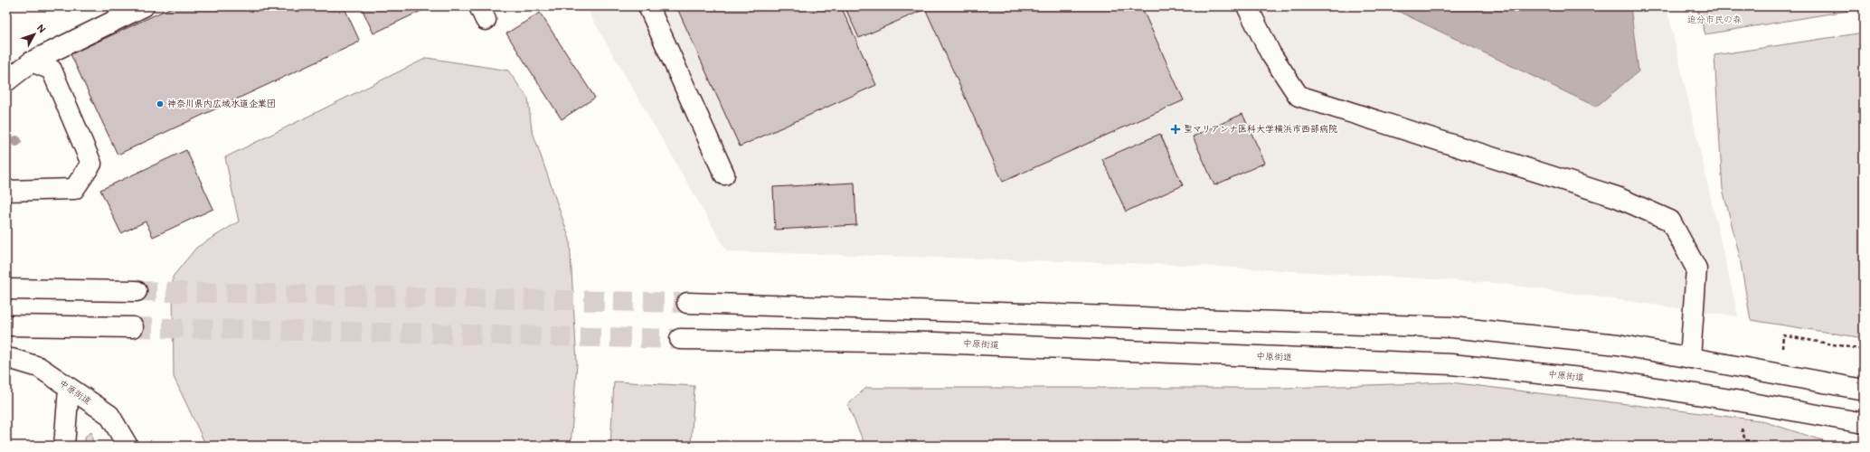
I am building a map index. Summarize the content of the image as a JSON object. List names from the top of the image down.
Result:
{
  "streets": {
    "main road": ["中原街道"]
  },
  "parks": ["追分市民の森"],
  "places": {
    "other": ["神奈川県内広域水道企業団"],
    "health": ["聖マリアンナ医科大学横浜市西部病院"]
  },
  "north": "top right"
}
